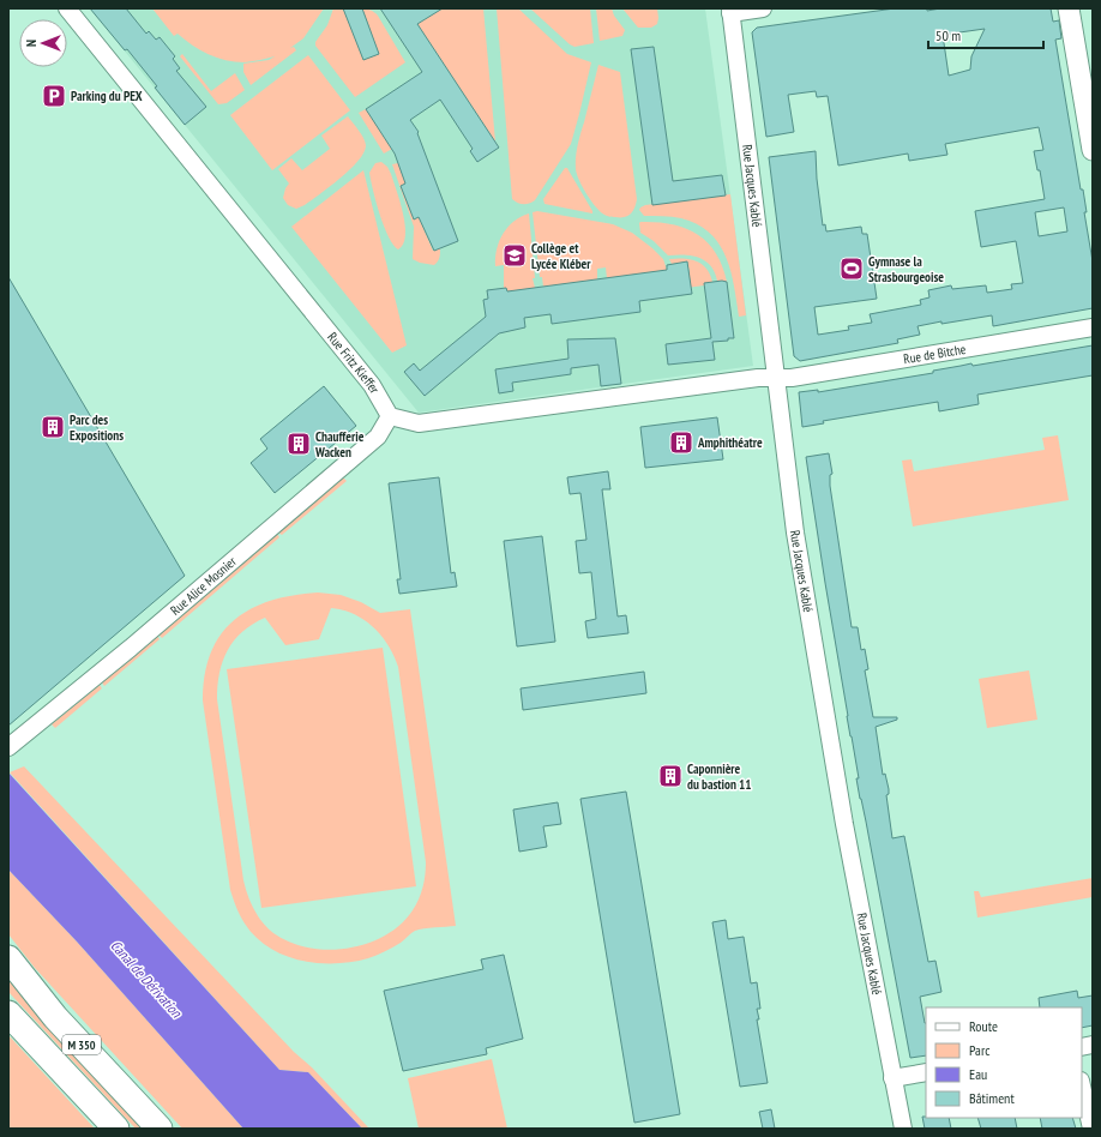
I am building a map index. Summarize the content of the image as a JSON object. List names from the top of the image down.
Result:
{
  "streets": {
    "main road": ["M 350"],
    "street": [
      "Rue Jacques Kablé",
      "Rue de Bitche",
      "Rue Fritz Kieffer",
      "Rue Alice Mosnier"
    ]
  },
  "crossings": [
    ["Rue Jacques Kablé", "Rue de Bitche"],
    ["Rue Fritz Kieffer", "Rue Alice Mosnier"]
  ],
  "water": ["Canal de Dérivation"],
  "places": {
    "parking": ["Parking du PEX"],
    "school or university": ["Collège et Lycée Kléber"],
    "sports": ["Gymnase la Strasbourgeoise"],
    "building": [
      "Parc des Expositions",
      "Amphithéatre",
      "Chaufferie Wacken",
      "Caponnière du bastion 11"
    ]
  },
  "legend": [
    "Route",
    "Parc",
    "Eau",
    "Bâtiment"
  ],
  "scale_bar": "50 m",
  "north": "left"
}
